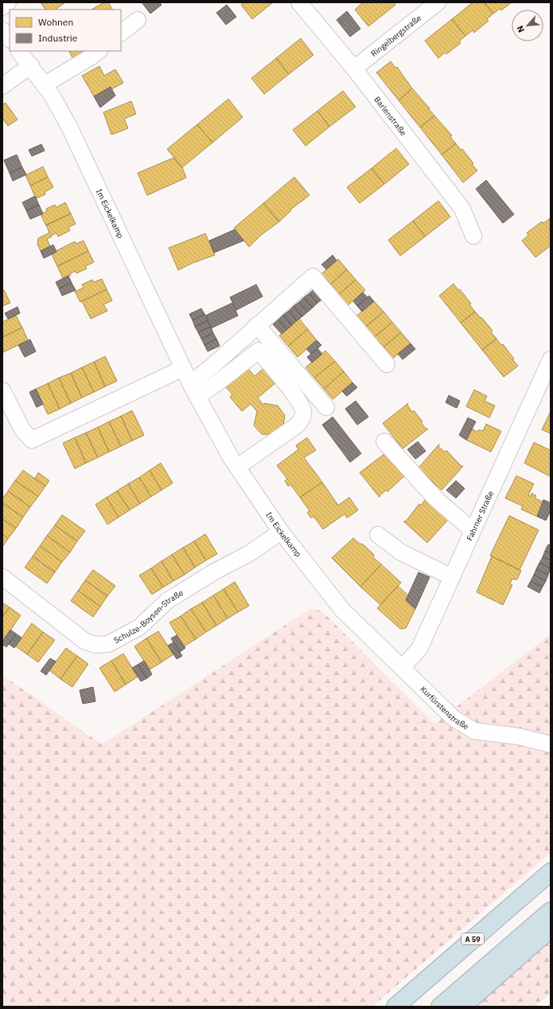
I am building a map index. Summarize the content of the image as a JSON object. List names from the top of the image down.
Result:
{
  "streets": {
    "highway": ["A 59"],
    "street": [
      "Ringelbergstraße",
      "Barlenstraße",
      "Im Eickelkamp",
      "Fahrner Straße",
      "Schulze-Boysen-Straße",
      "Kurfürstenstraße"
    ]
  },
  "crossings": [
    ["Ringelbergstraße", "Barlenstraße"],
    ["Im Eickelkamp", "Fahrner Straße"],
    ["Im Eickelkamp", "Schulze-Boysen-Straße"],
    ["Im Eickelkamp", "Kurfürstenstraße"],
    ["Fahrner Straße", "Kurfürstenstraße"]
  ],
  "legend": ["Wohnen", "Industrie"],
  "north": "bottom left"
}
